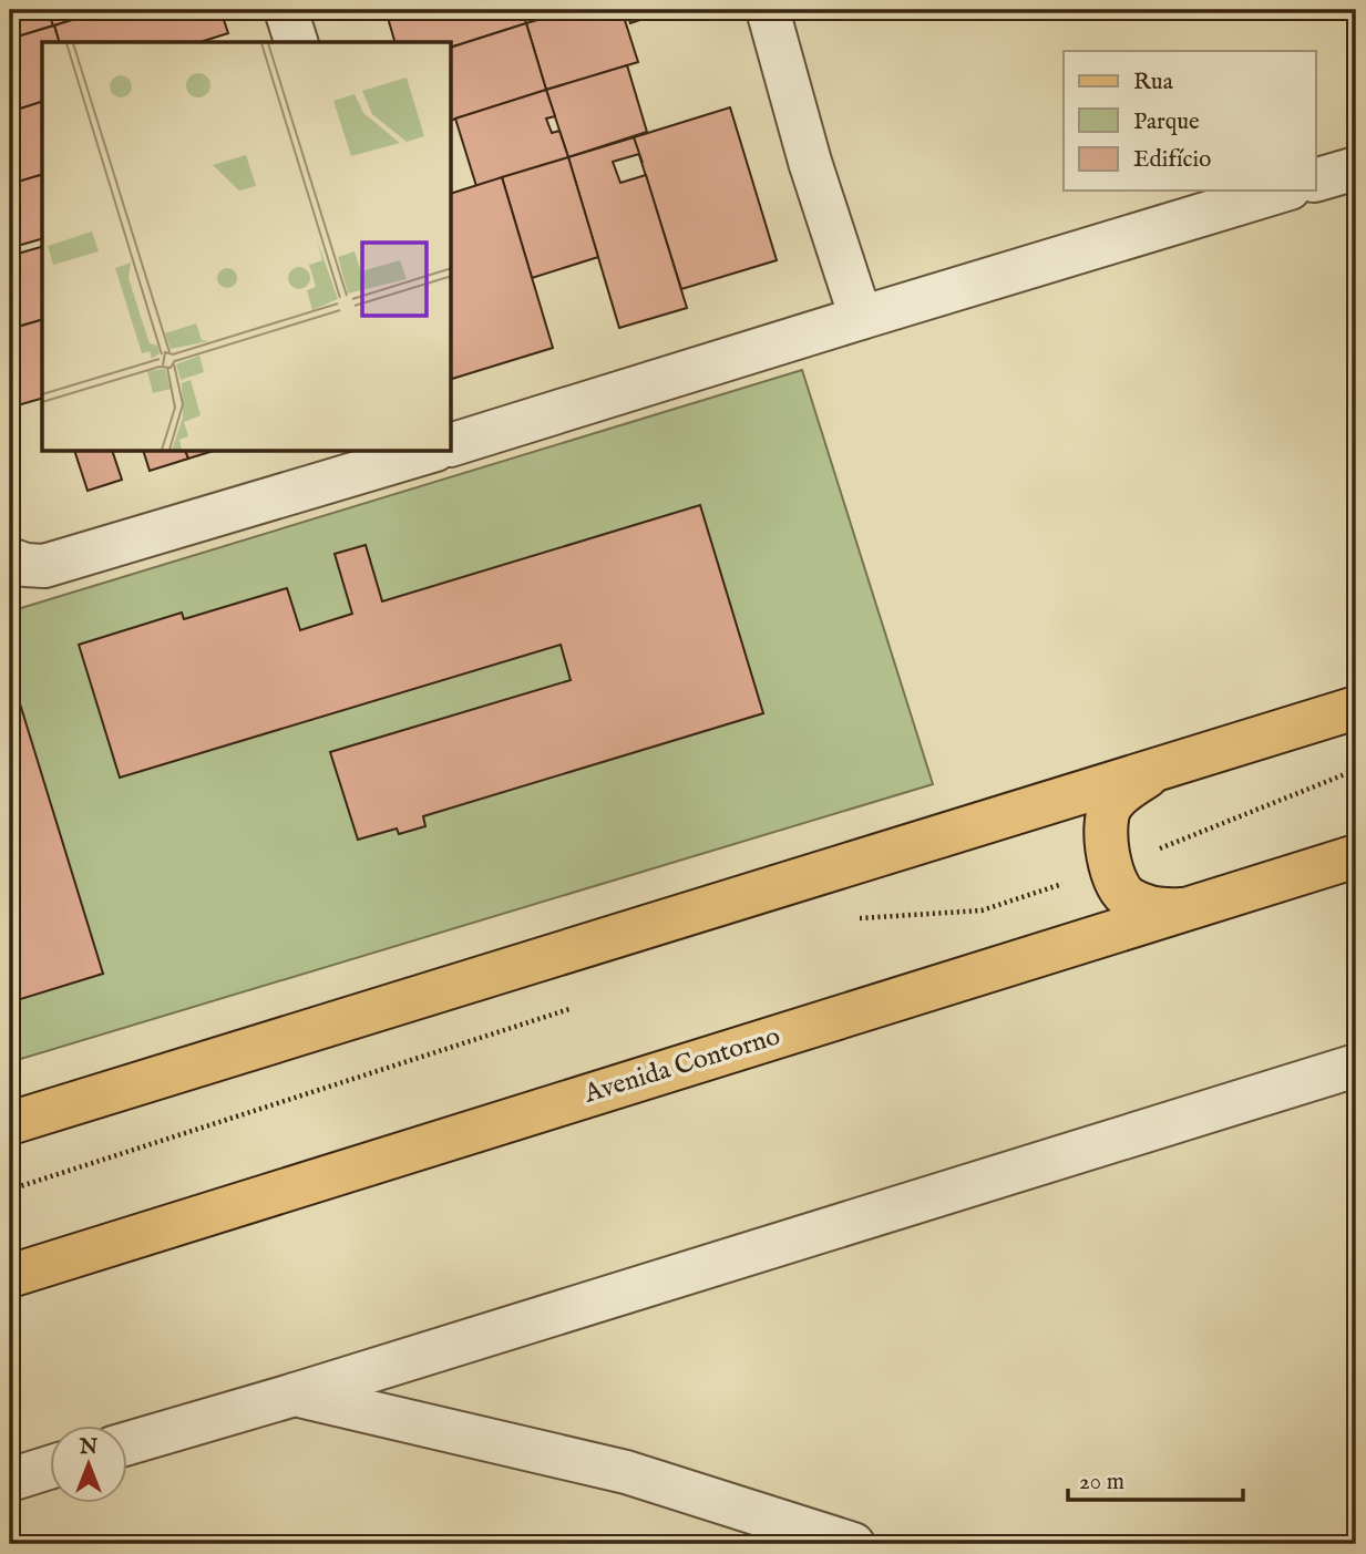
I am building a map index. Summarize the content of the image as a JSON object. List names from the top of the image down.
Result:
{
  "streets": {
    "main road": ["Avenida Contorno"]
  },
  "legend": ["Rua", "Parque", "Edifício"],
  "scale_bar": "20 m",
  "north": "top"
}
